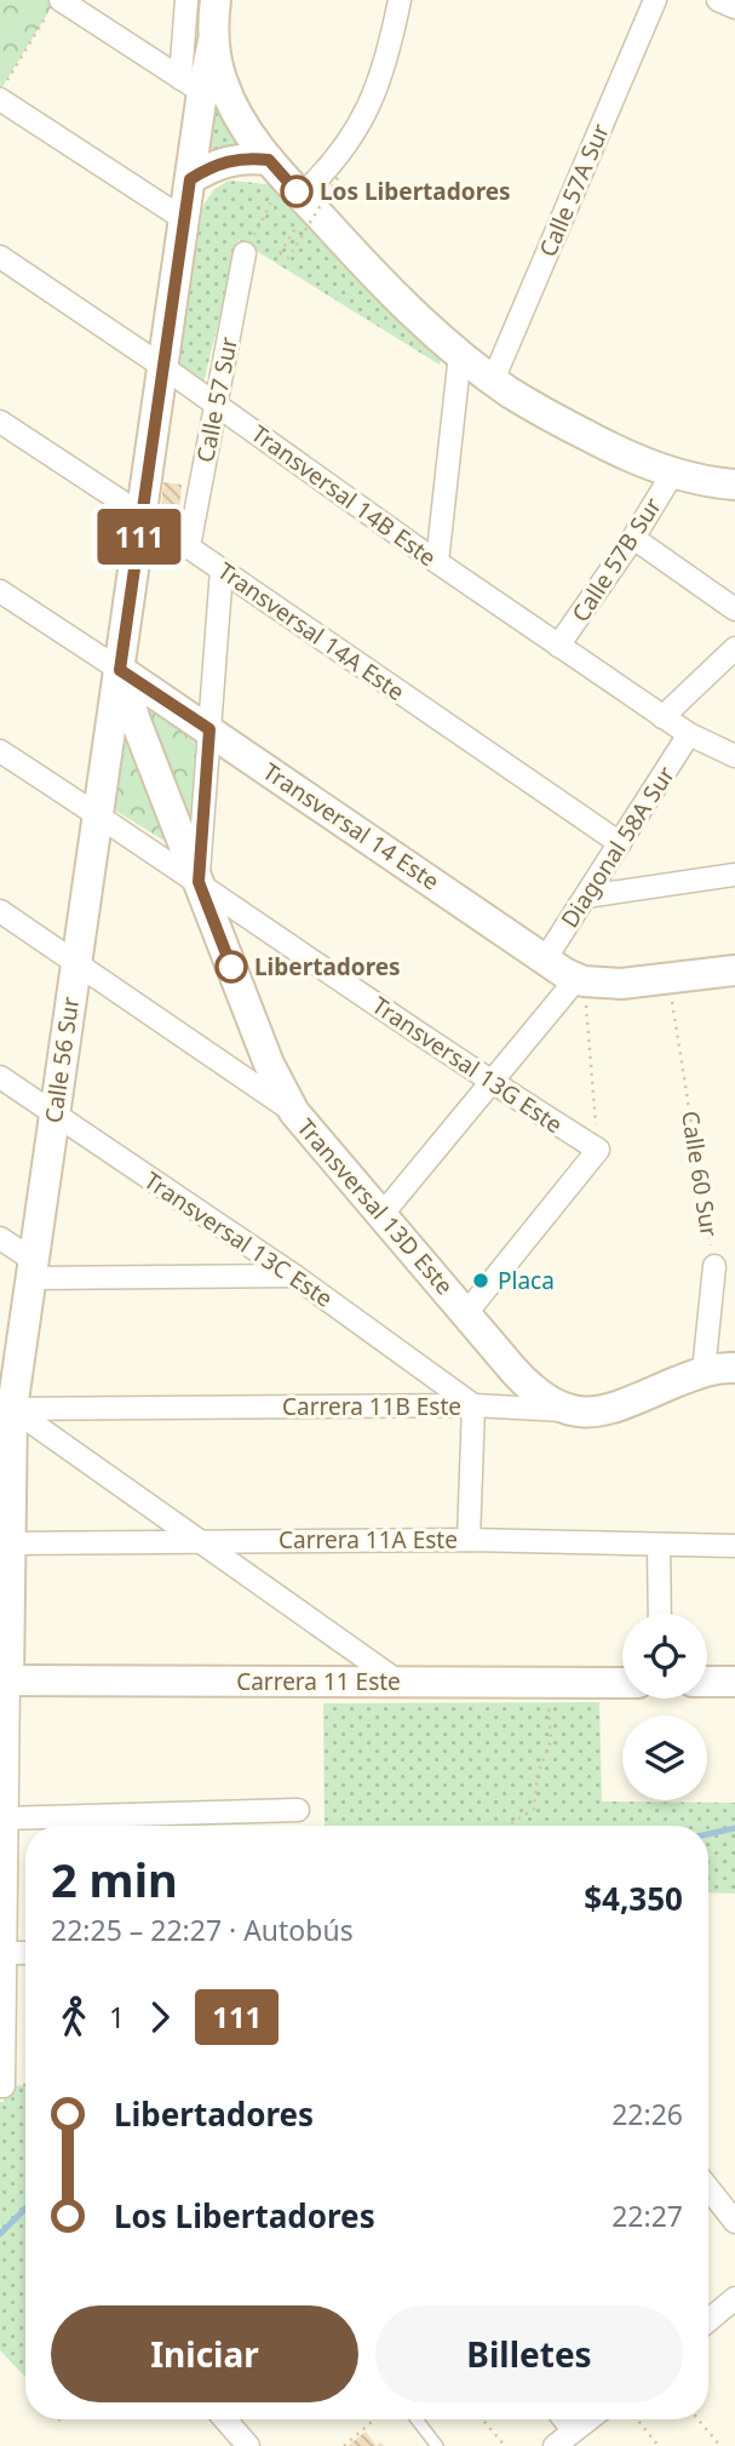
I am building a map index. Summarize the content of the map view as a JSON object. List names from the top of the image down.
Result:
{
  "streets": {
    "street": [
      "Calle 57A Sur",
      "Calle 57 Sur",
      "Transversal 14B Este",
      "Calle 57B Sur",
      "Transversal 14A Este",
      "Transversal 14 Este",
      "Diagonal 58A Sur",
      "Calle 56 Sur",
      "Transversal 13G Este",
      "Calle 60 Sur",
      "Transversal 13D Este",
      "Transversal 13C Este",
      "Carrera 11B Este",
      "Carrera 11A Este",
      "Carrera 11 Este"
    ]
  },
  "crossings": [
    ["Calle 57 Sur", "Transversal 14B Este"],
    ["Calle 57 Sur", "Transversal 14A Este"],
    ["Transversal 14B Este", "Calle 57B Sur"],
    ["Transversal 14B Este", "Diagonal 58A Sur"],
    ["Transversal 14B Este", "Calle 56 Sur"],
    ["Transversal 14A Este", "Diagonal 58A Sur"],
    ["Transversal 14A Este", "Calle 56 Sur"],
    ["Transversal 14 Este", "Diagonal 58A Sur"],
    ["Transversal 14 Este", "Calle 56 Sur"],
    ["Calle 56 Sur", "Transversal 13G Este"],
    ["Calle 56 Sur", "Transversal 13D Este"],
    ["Calle 56 Sur", "Transversal 13C Este"],
    ["Calle 56 Sur", "Carrera 11B Este"],
    ["Calle 56 Sur", "Carrera 11A Este"],
    ["Calle 56 Sur", "Carrera 11 Este"],
    ["Calle 60 Sur", "Carrera 11B Este"],
    ["Transversal 13D Este", "Carrera 11B Este"],
    ["Transversal 13C Este", "Carrera 11B Este"]
  ],
  "places": ["Los Libertadores", "Libertadores", "Placa"],
  "lines": ["bus line 111"],
  "page": {
    "on_map": "111",
    "heading": ["2 min", "22:25 – 22:27 · Autobús", "$4,350"],
    "legs": ["1", "111"],
    "list": [
      {
        "name": "Libertadores",
        "value": "22:26"
      },
      {
        "name": "Los Libertadores",
        "value": "22:27"
      }
    ],
    "buttons": ["Iniciar", "Billetes"]
  }
}
